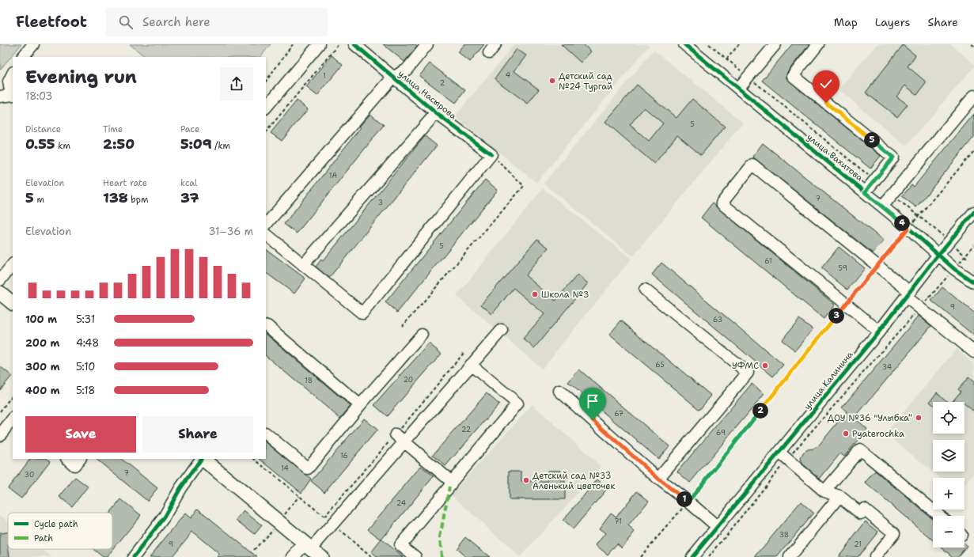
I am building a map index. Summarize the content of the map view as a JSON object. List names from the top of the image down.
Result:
{
  "streets": {
    "street": ["улица Насырова", "улица Вахитова", "улица Калинина"]
  },
  "crossings": [
    ["улица Вахитова", "улица Калинина"]
  ],
  "places": [
    "Детский сад №24 Тургай",
    "Школа №3",
    "УФМС",
    "ДОУ №36 \"Улыбка\"",
    "Pyaterochka",
    "Детский сад №33 Аленький цветочек"
  ],
  "house_numbers": [
    "4",
    "1",
    "2",
    "5",
    "1А",
    "7",
    "3",
    "5",
    "61",
    "59",
    "9",
    "63",
    "65",
    "34",
    "20",
    "18",
    "67",
    "22",
    "69",
    "16",
    "14",
    "7",
    "30",
    "24",
    "71",
    "38",
    "9",
    "21"
  ],
  "legend": ["Cycle path", "Path"],
  "page": {
    "header": "Fleetfoot",
    "search": "Search here",
    "nav": ["Map", "Layers", "Share"],
    "heading": ["Evening run", "18:03"],
    "stats": [
      ["Distance", "0.55 km"],
      ["Time", "2:50"],
      ["Pace", "5:09 /km"],
      ["Elevation", "5 m"],
      ["Heart rate", "138 bpm"],
      ["kcal", "37"]
    ],
    "pins": [
      "5",
      "4",
      "3",
      "2",
      "1"
    ],
    "chart": ["Elevation", "31–36 m"],
    "list": [
      {
        "name": "100 m",
        "note": "5:31"
      },
      {
        "name": "200 m",
        "note": "4:48"
      },
      {
        "name": "300 m",
        "note": "5:10"
      },
      {
        "name": "400 m",
        "note": "5:18"
      }
    ],
    "map_buttons": ["+", "−"],
    "buttons": ["Save", "Share"]
  }
}
